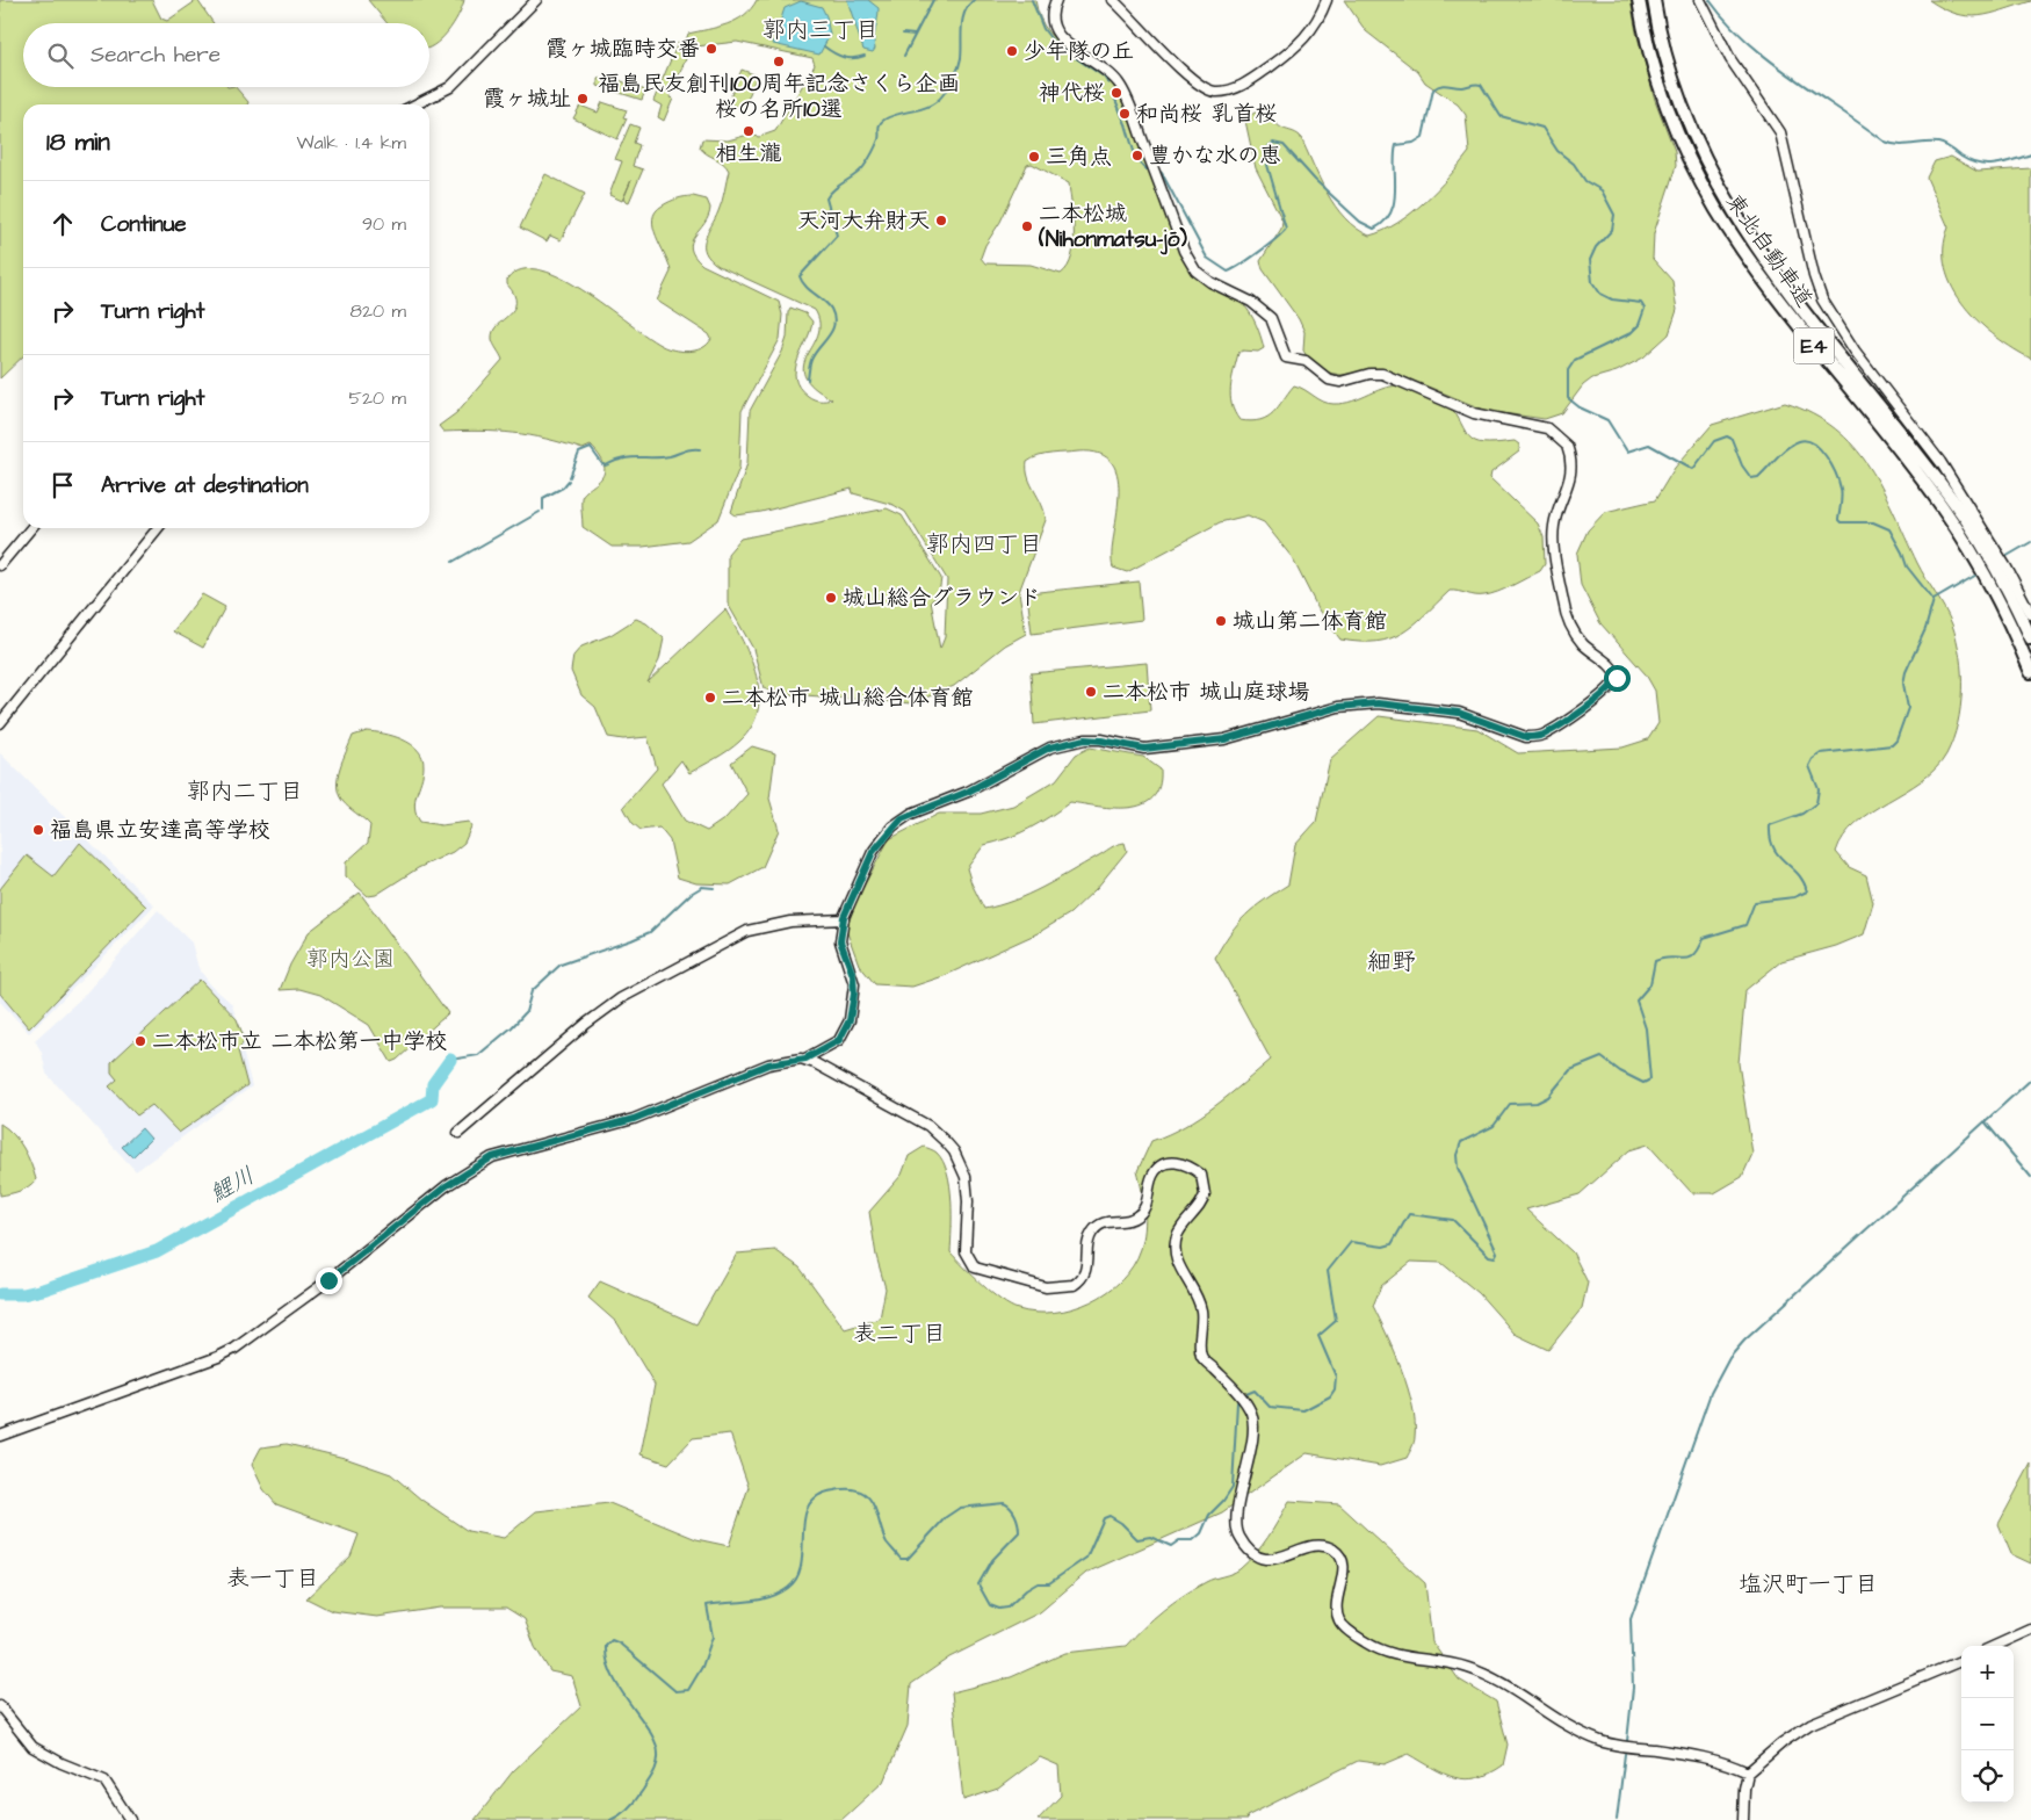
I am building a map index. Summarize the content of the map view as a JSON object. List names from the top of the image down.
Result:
{
  "streets": {
    "highway": ["東北自動車道", "E4"]
  },
  "districts": [
    "郭内三丁目",
    "郭内四丁目",
    "郭内二丁目",
    "細野",
    "表二丁目",
    "表一丁目",
    "塩沢町一丁目"
  ],
  "water": ["鯉川"],
  "parks": ["郭内公園"],
  "places": [
    "霞ヶ城臨時交番",
    "少年隊の丘",
    "福島民友創刊100周年記念さくら企画 桜の名所10選",
    "神代桜",
    "霞ヶ城址",
    "和尚桜 乳首桜",
    "相生瀧",
    "豊かな水の恵",
    "三角点",
    "天河大弁財天",
    "二本松城 (Nihonmatsu-jō)",
    "城山総合グラウンド",
    "城山第二体育館",
    "二本松市 城山庭球場",
    "二本松市 城山総合体育館",
    "福島県立安達高等学校",
    "二本松市立 二本松第一中学校"
  ],
  "page": {
    "search": "Search here",
    "heading": ["18 min", "Walk · 1.4 km"],
    "list": [
      ["Continue", "90 m"],
      ["Turn right", "820 m"],
      ["Turn right", "520 m"],
      "Arrive at destination"
    ],
    "map_buttons": ["+", "−"]
  }
}
